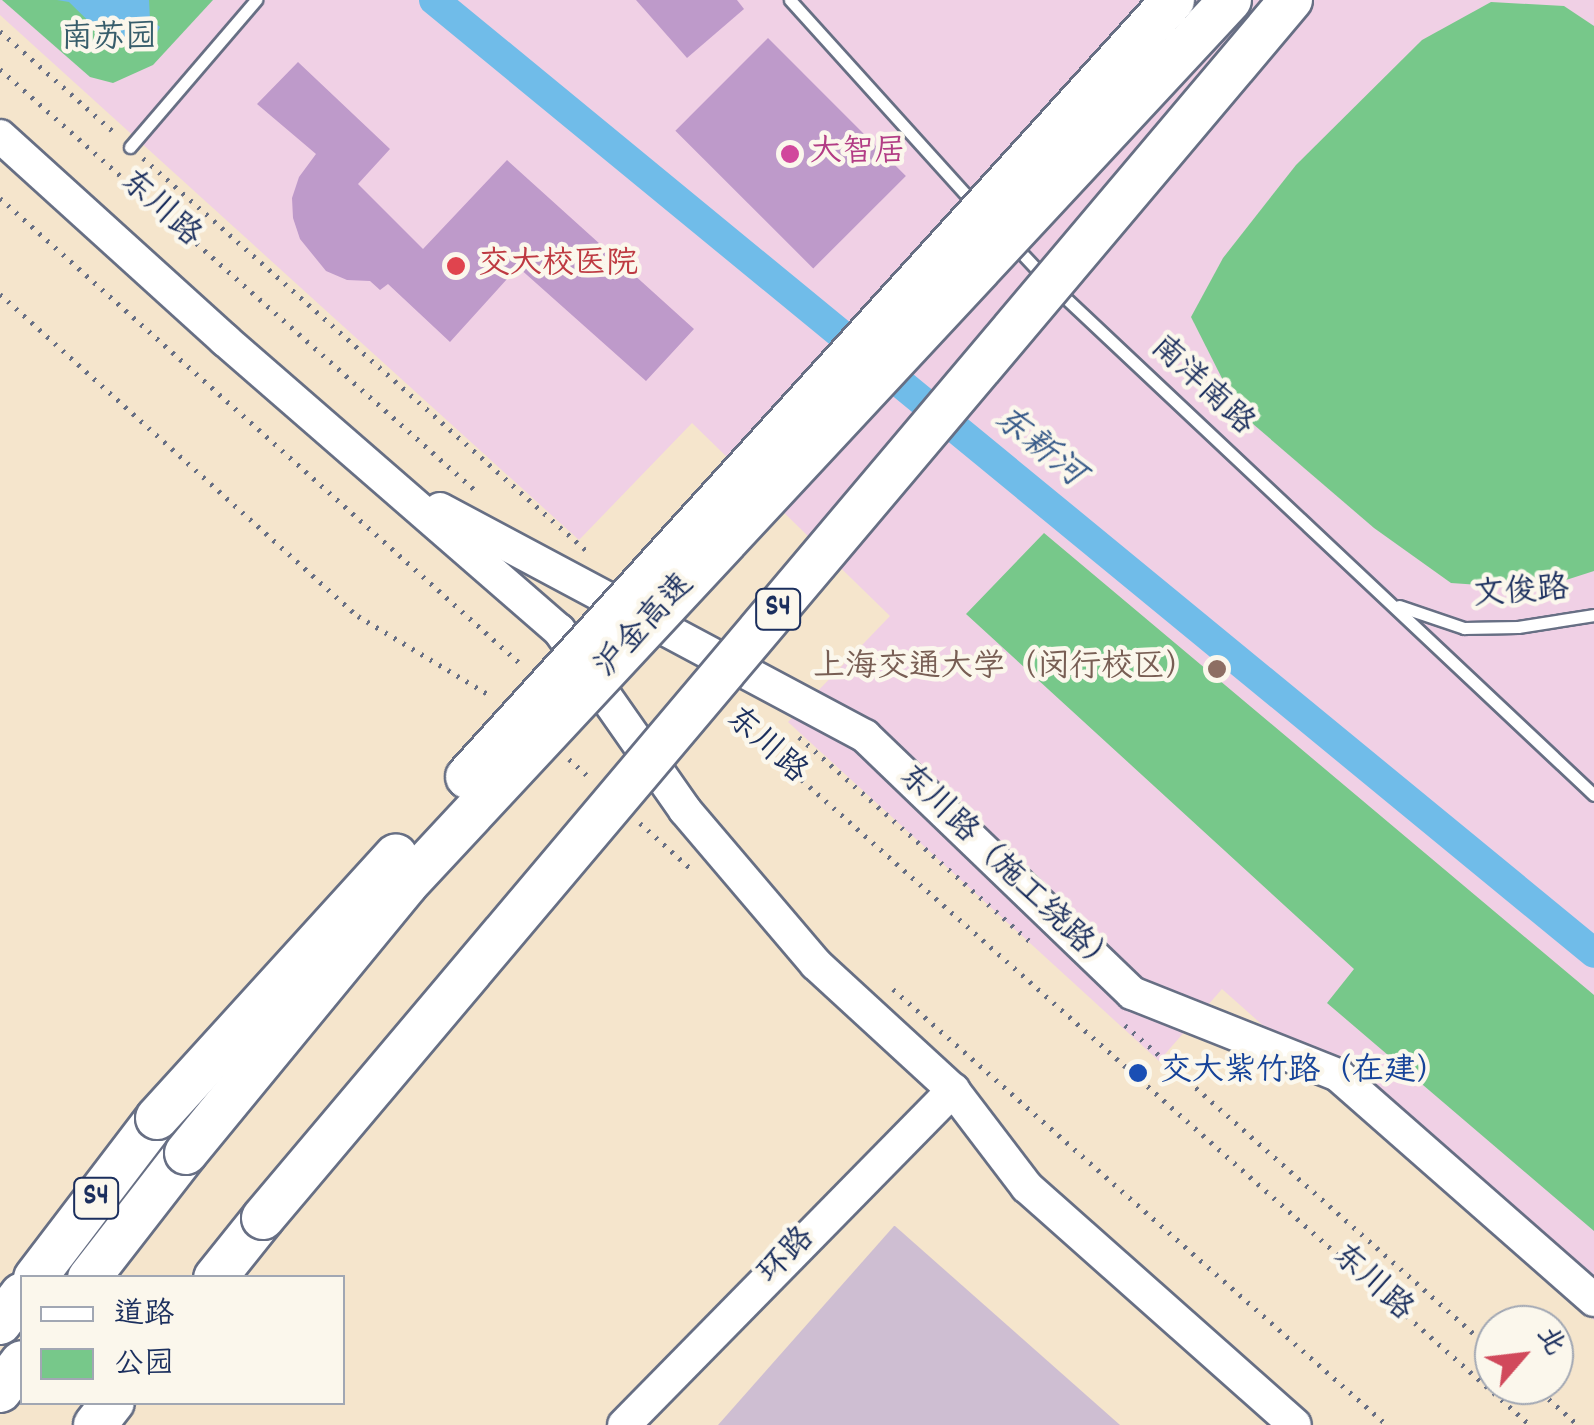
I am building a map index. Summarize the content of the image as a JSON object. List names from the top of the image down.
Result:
{
  "streets": {
    "highway": ["S4", "沪金高速"],
    "main road": ["东川路", "东川路（施工绕路）", "环路"],
    "lane": ["南洋南路", "文俊路"]
  },
  "crossings": [
    ["东川路", "东川路（施工绕路）"],
    ["东川路", "环路"],
    ["南洋南路", "文俊路"]
  ],
  "water": ["东新河"],
  "parks": ["南苏园"],
  "places": [
    "大智居",
    "交大校医院",
    "上海交通大学（闵行校区）",
    "交大紫竹路（在建）"
  ],
  "legend": ["道路", "公园"],
  "north": "top right"
}
